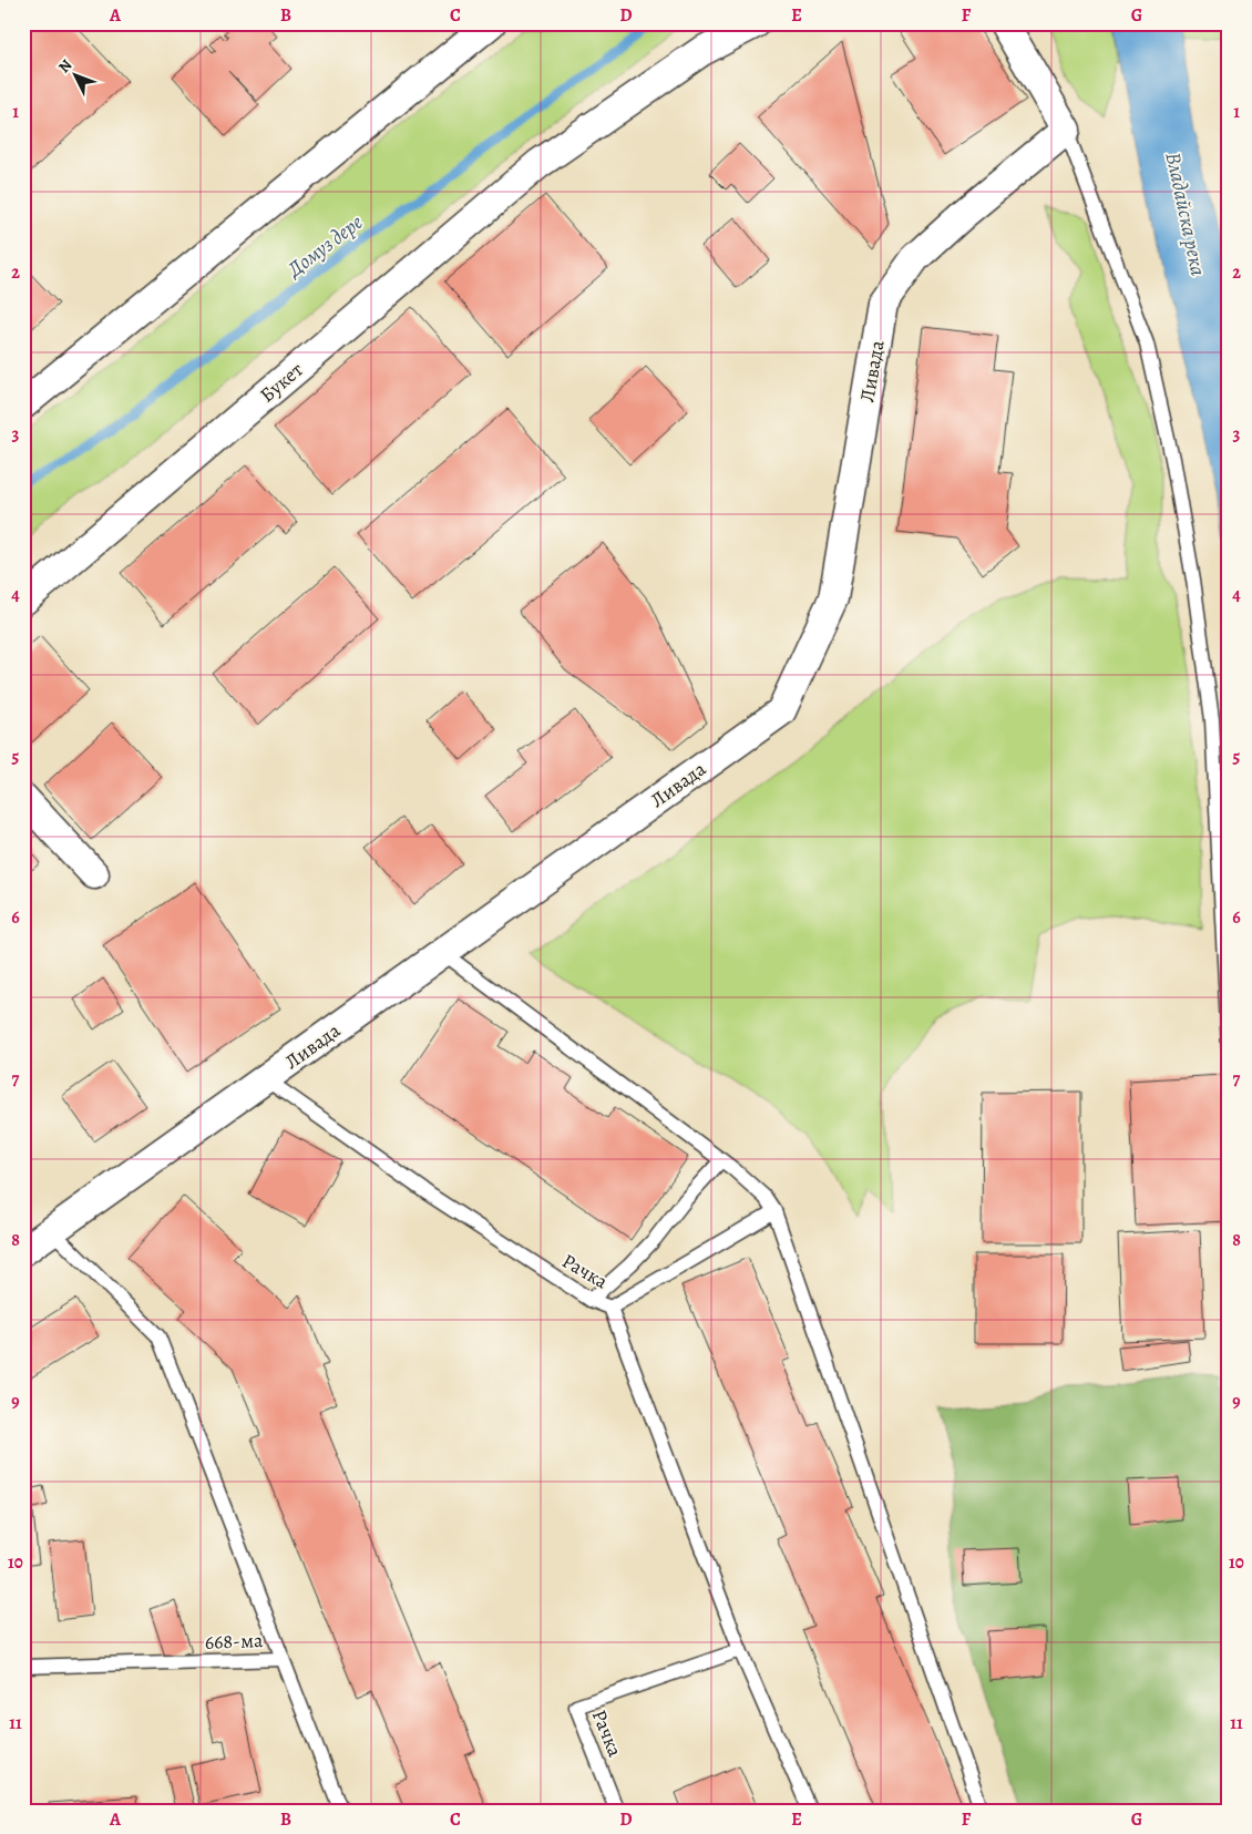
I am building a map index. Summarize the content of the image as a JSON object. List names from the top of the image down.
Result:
{
  "streets": {
    "street": ["Ливада", "Букет"],
    "lane": ["Рачка", "668-ма"]
  },
  "crossings": [
    ["Ливада", "Рачка"]
  ],
  "water": ["Владайска река", "Домуз дере"],
  "north": "top left",
  "grid": {
    "columns": [
      "A",
      "B",
      "C",
      "D",
      "E",
      "F",
      "G"
    ],
    "rows": [
      "1",
      "2",
      "3",
      "4",
      "5",
      "6",
      "7",
      "8",
      "9",
      "10",
      "11"
    ]
  }
}
